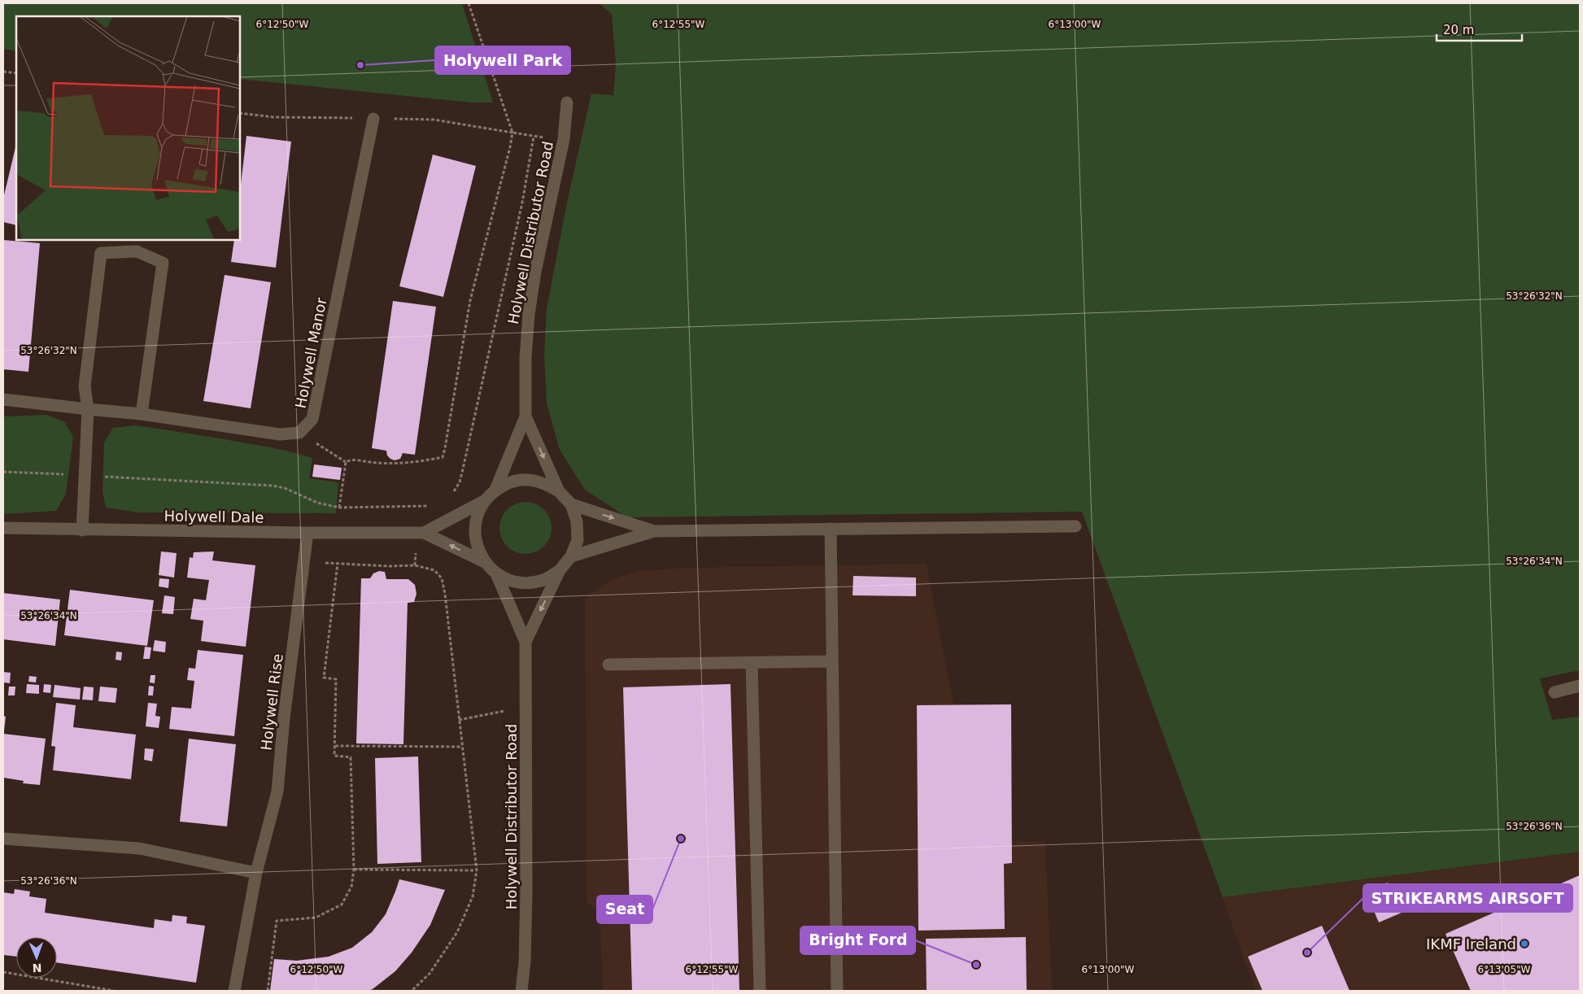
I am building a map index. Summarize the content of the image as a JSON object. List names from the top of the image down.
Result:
{
  "streets": {
    "street": [
      "Holywell Distributor Road",
      "Holywell Manor",
      "Holywell Dale",
      "Holywell Rise"
    ]
  },
  "crossings": [
    ["Holywell Distributor Road", "Holywell Dale"],
    ["Holywell Dale", "Holywell Rise"]
  ],
  "places": [
    "Holywell Park",
    "Seat",
    "IKMF Ireland",
    "STRIKEARMS AIRSOFT",
    "Bright Ford"
  ],
  "scale_bar": "20 m",
  "north": "bottom",
  "coordinates": [
    "6°12'50\"W",
    "6°12'55\"W",
    "6°13'00\"W",
    "53°26'32\"N",
    "53°26'34\"N",
    "53°26'36\"N",
    "6°13'05\"W"
  ]
}
